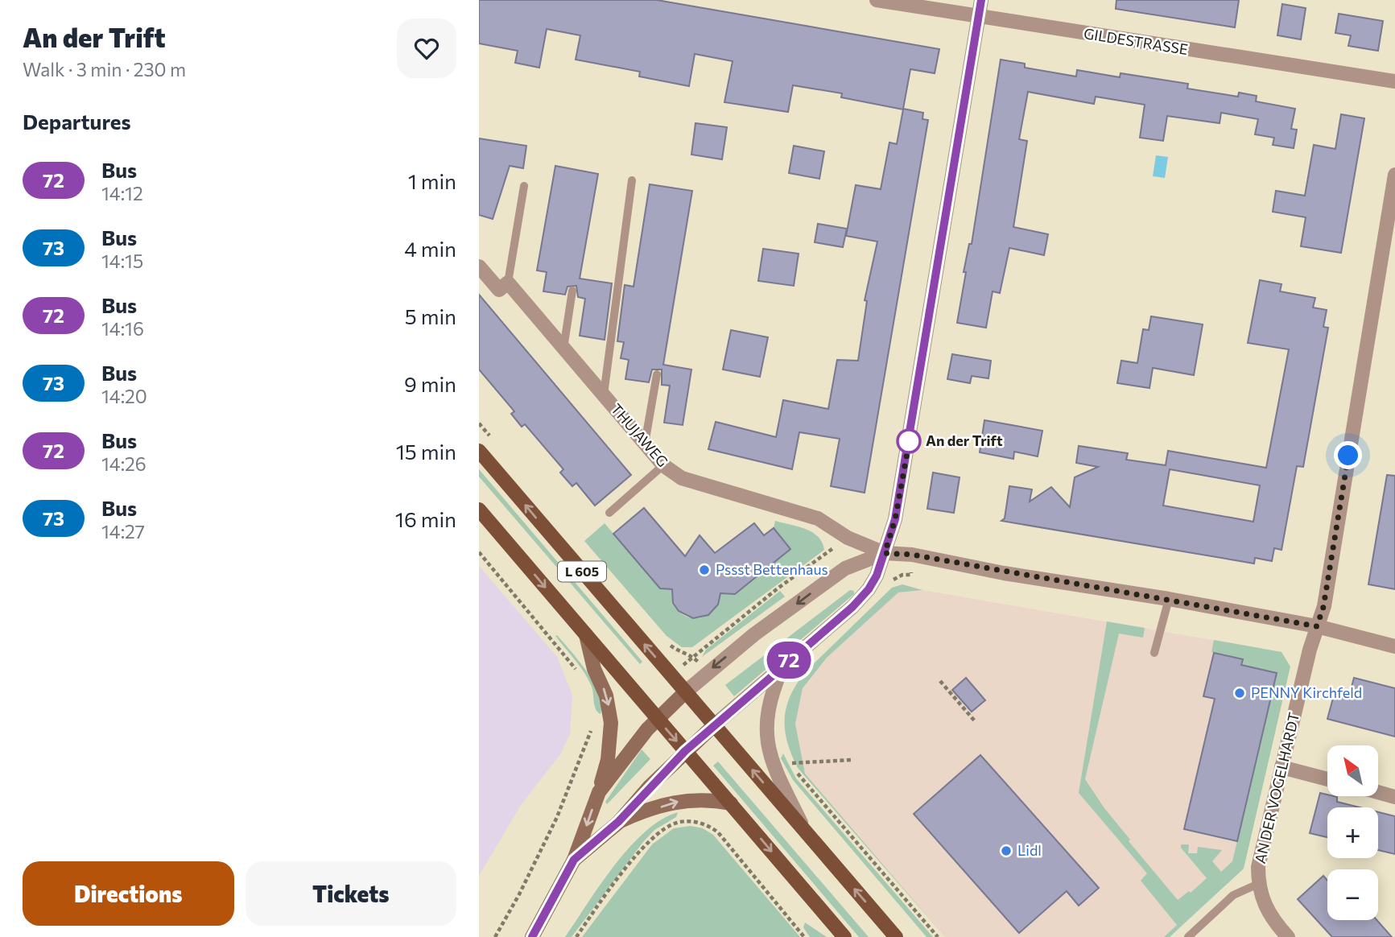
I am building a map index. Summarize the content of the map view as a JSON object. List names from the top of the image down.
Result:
{
  "streets": {
    "main road": ["L 605"],
    "street": ["GILDESTRASSE", "THUJAWEG", "AN DER VOGELHARDT"]
  },
  "places": [
    "An der Trift",
    "Pssst Bettenhaus",
    "PENNY Kirchfeld",
    "Lidl"
  ],
  "lines": ["bus line 72"],
  "north": "top left",
  "page": {
    "heading": [
      ["An der Trift", "Walk · 3 min · 230 m"],
      "Departures"
    ],
    "on_map": "72",
    "list": [
      {
        "mark": "72",
        "name": "Bus",
        "note": "14:12",
        "value": "1 min"
      },
      {
        "mark": "73",
        "name": "Bus",
        "note": "14:15",
        "value": "4 min"
      },
      {
        "mark": "72",
        "name": "Bus",
        "note": "14:16",
        "value": "5 min"
      },
      {
        "mark": "73",
        "name": "Bus",
        "note": "14:20",
        "value": "9 min"
      },
      {
        "mark": "72",
        "name": "Bus",
        "note": "14:26",
        "value": "15 min"
      },
      {
        "mark": "73",
        "name": "Bus",
        "note": "14:27",
        "value": "16 min"
      }
    ],
    "map_buttons": ["+", "−"],
    "buttons": ["Directions", "Tickets"]
  }
}
